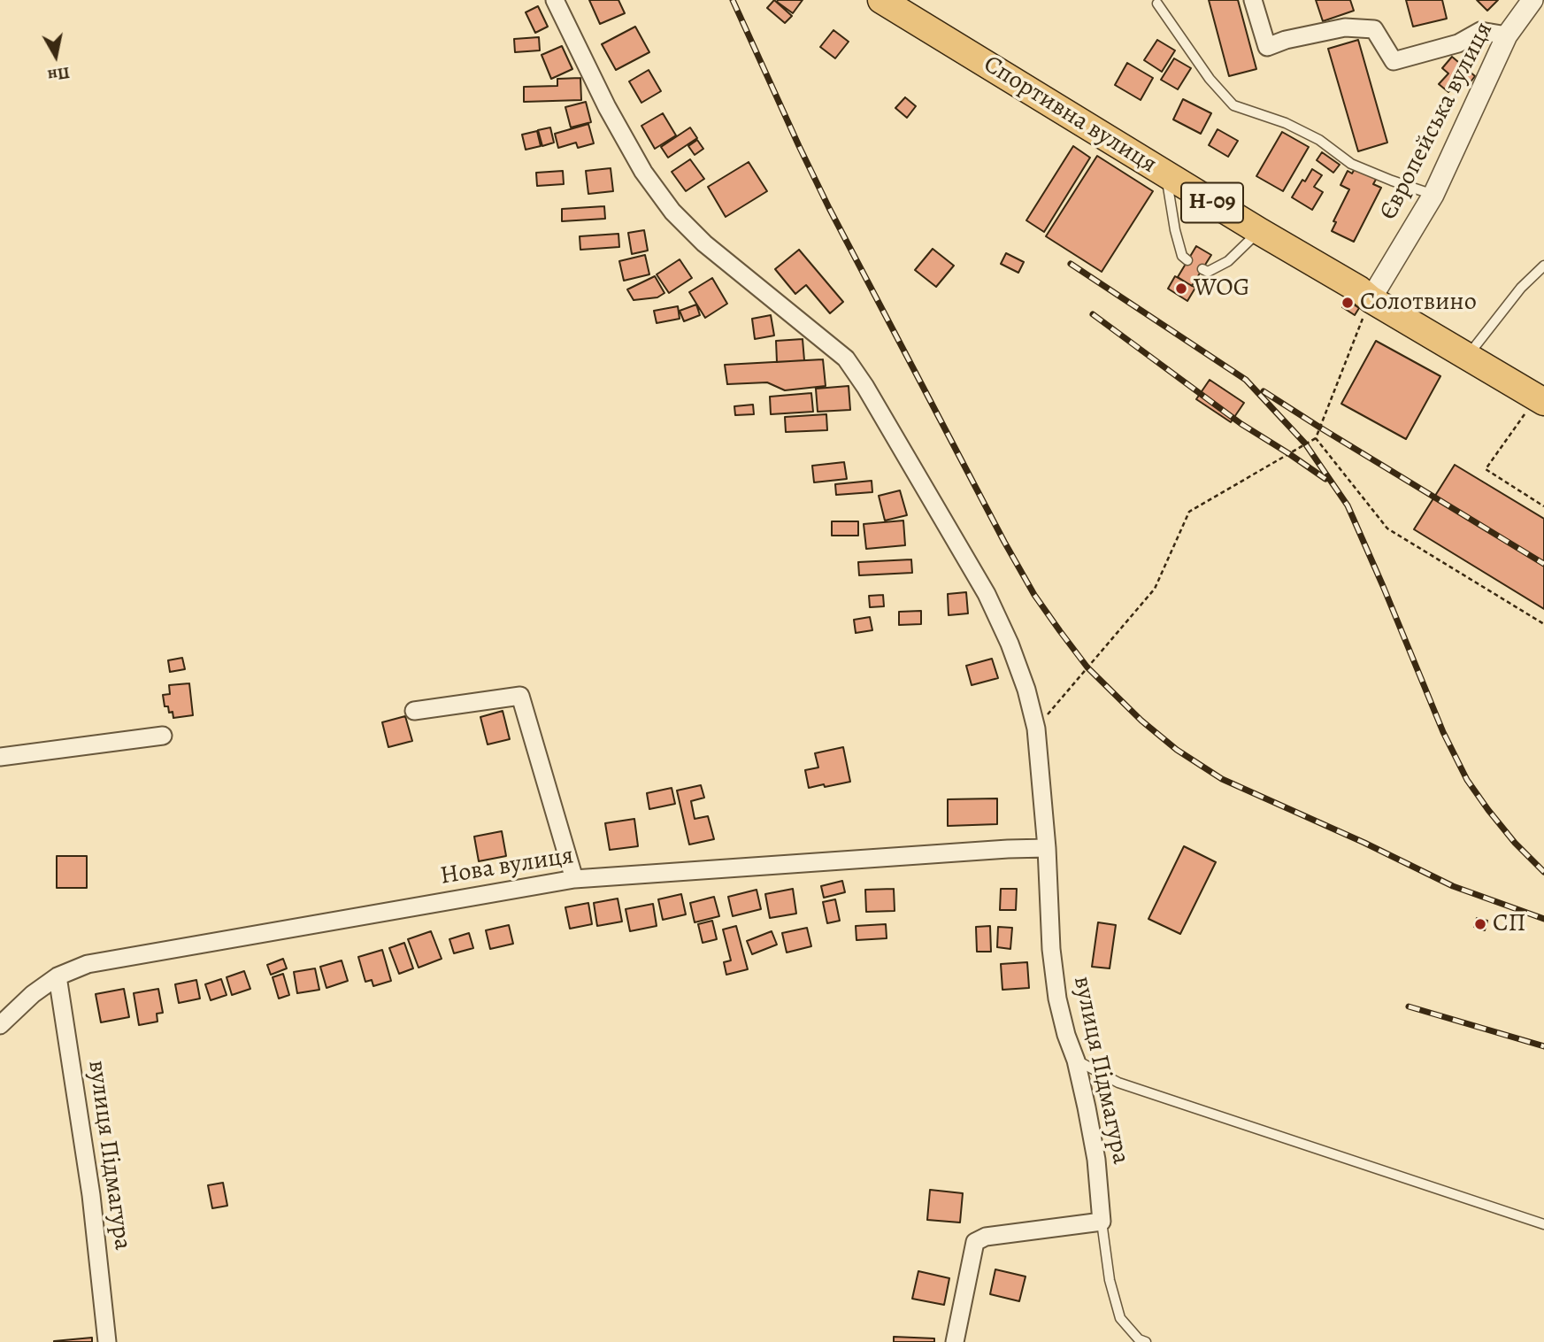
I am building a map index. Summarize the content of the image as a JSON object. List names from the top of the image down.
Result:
{
  "streets": {
    "main road": ["Спортивна вулиця", "Н-09"],
    "street": ["Європейська вулиця", "Нова вулиця", "вулиця Підмагура"]
  },
  "crossings": [
    ["Спортивна вулиця", "Європейська вулиця"],
    ["Нова вулиця", "вулиця Підмагура"]
  ],
  "places": ["WOG", "Солотвино", "СП"],
  "north": "bottom"
}
